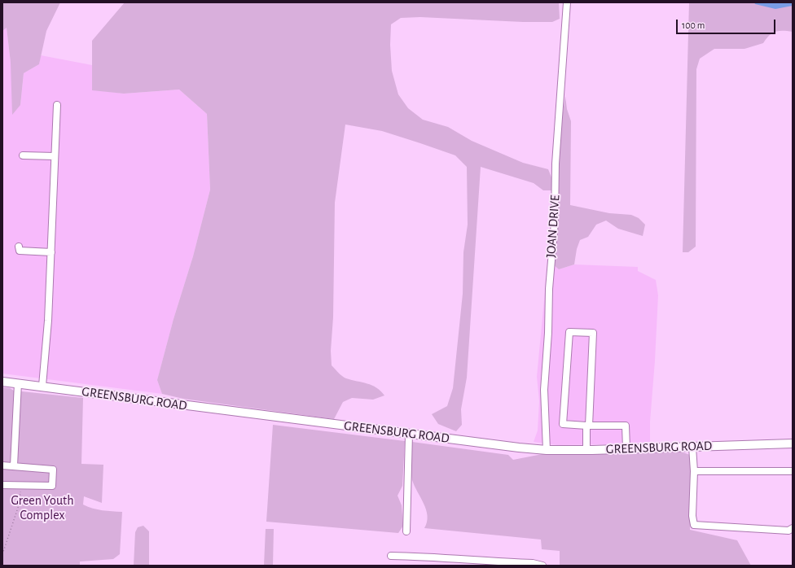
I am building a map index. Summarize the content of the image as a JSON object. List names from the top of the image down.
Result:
{
  "streets": {
    "main road": ["GREENSBURG ROAD"],
    "lane": ["JOAN DRIVE"]
  },
  "crossings": [
    ["JOAN DRIVE", "GREENSBURG ROAD"]
  ],
  "parks": ["Green Youth Complex"],
  "scale_bar": "100 m"
}
